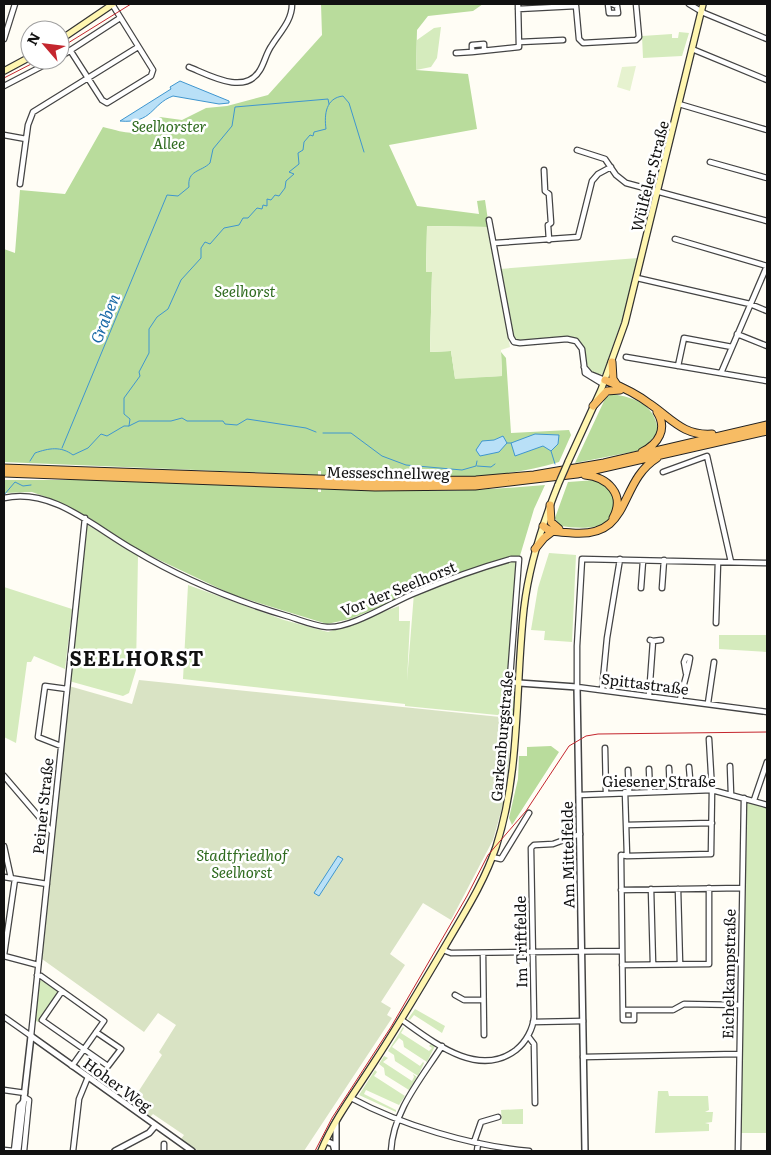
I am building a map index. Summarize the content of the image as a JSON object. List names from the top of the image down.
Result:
{
  "streets": {
    "highway": ["Messeschnellweg"],
    "main road": ["Wülfeler Straße", "Garkenburgstraße"],
    "street": [
      "Vor der Seelhorst",
      "Spittastraße",
      "Giesener Straße",
      "Peiner Straße",
      "Am Mittelfelde",
      "Im Triftfelde",
      "Eichelkampstraße",
      "Hoher Weg"
    ]
  },
  "crossings": [
    ["Wülfeler Straße", "Garkenburgstraße"],
    ["Vor der Seelhorst", "Spittastraße"],
    ["Vor der Seelhorst", "Garkenburgstraße"],
    ["Vor der Seelhorst", "Peiner Straße"],
    ["Spittastraße", "Garkenburgstraße"],
    ["Spittastraße", "Am Mittelfelde"],
    ["Giesener Straße", "Am Mittelfelde"],
    ["Giesener Straße", "Eichelkampstraße"],
    ["Peiner Straße", "Hoher Weg"],
    ["Am Mittelfelde", "Im Triftfelde"]
  ],
  "districts": ["SEELHORST"],
  "water": ["Graben"],
  "parks": ["Seelhorster Allee", "Seelhorst", "Stadtfriedhof Seelhorst"],
  "north": "top left"
}
